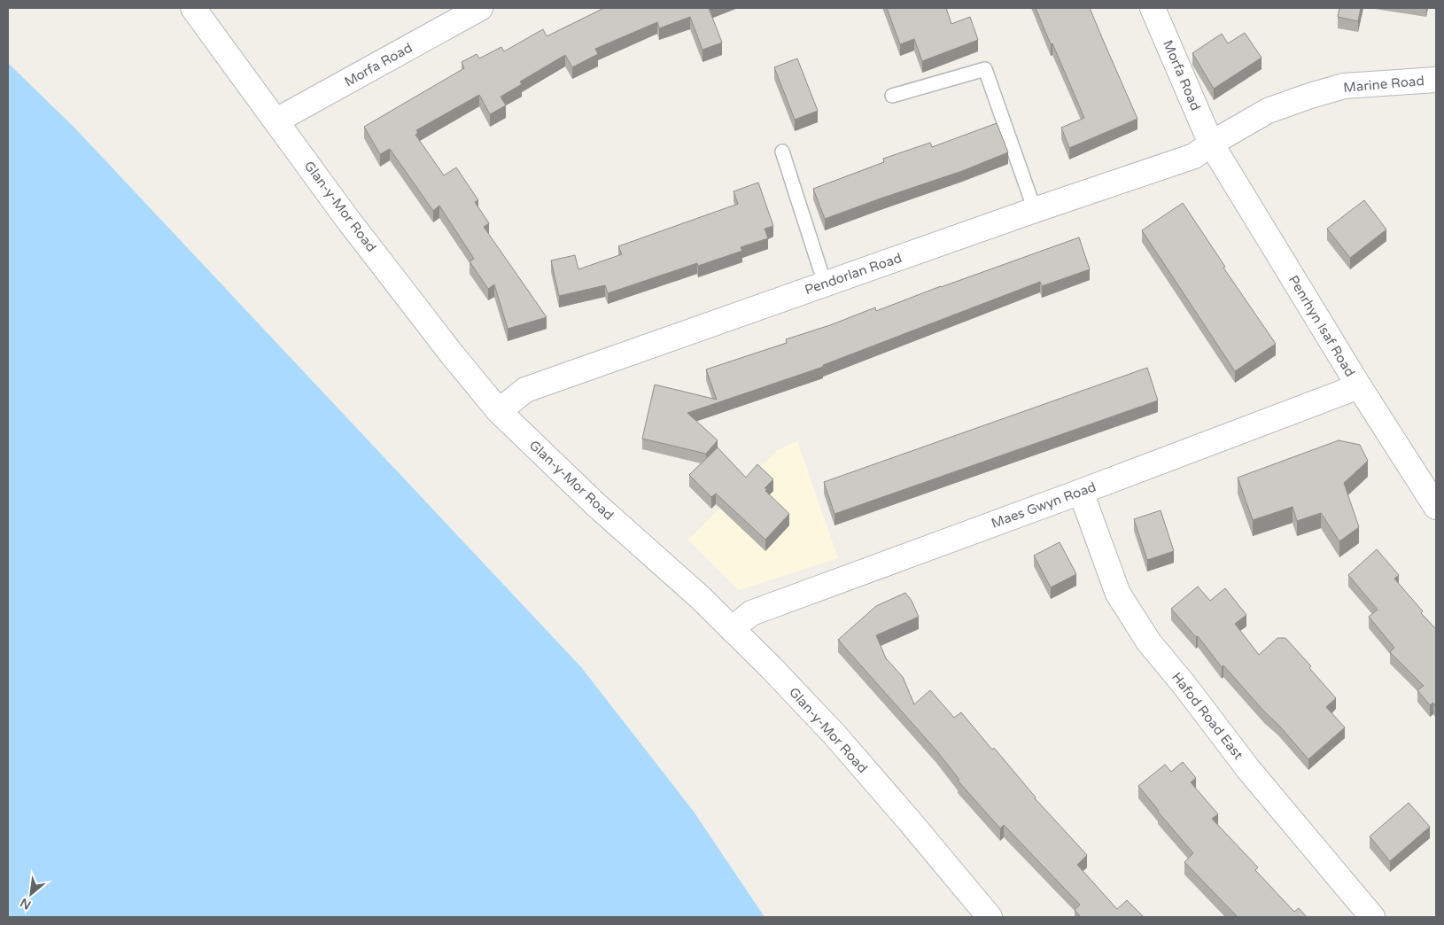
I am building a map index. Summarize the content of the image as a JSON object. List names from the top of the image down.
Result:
{
  "streets": {
    "street": [
      "Morfa Road",
      "Marine Road",
      "Glan-y-Mor Road",
      "Pendorlan Road",
      "Penrhyn Isaf Road",
      "Maes Gwyn Road",
      "Hafod Road East"
    ]
  },
  "crossings": [
    ["Morfa Road", "Marine Road"],
    ["Morfa Road", "Glan-y-Mor Road"],
    ["Morfa Road", "Pendorlan Road"],
    ["Morfa Road", "Penrhyn Isaf Road"],
    ["Marine Road", "Pendorlan Road"],
    ["Marine Road", "Penrhyn Isaf Road"],
    ["Glan-y-Mor Road", "Pendorlan Road"],
    ["Glan-y-Mor Road", "Maes Gwyn Road"],
    ["Pendorlan Road", "Penrhyn Isaf Road"],
    ["Penrhyn Isaf Road", "Maes Gwyn Road"],
    ["Maes Gwyn Road", "Hafod Road East"]
  ],
  "north": "bottom left"
}
